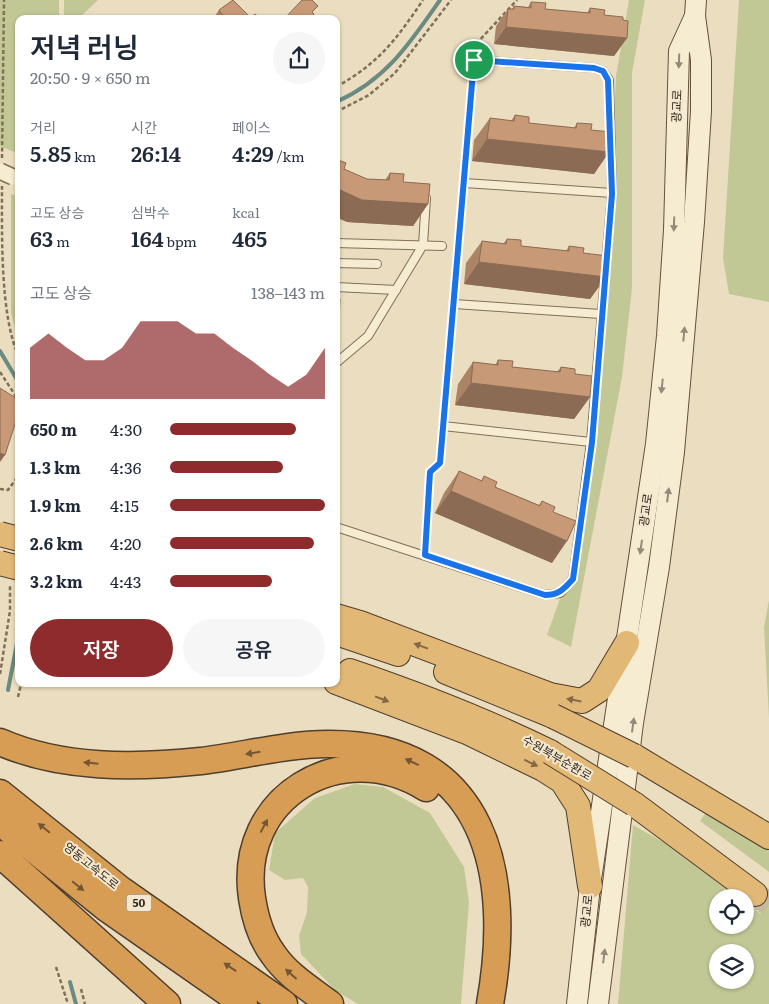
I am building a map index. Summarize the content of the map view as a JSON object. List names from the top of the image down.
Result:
{
  "streets": {
    "highway": ["수원북부순환로", "영동고속도로", "50"],
    "main road": ["광교로"]
  },
  "page": {
    "heading": ["저녁 러닝", "20:50 · 9 × 650 m"],
    "stats": [
      ["거리", "5.85 km"],
      ["시간", "26:14"],
      ["페이스", "4:29 /km"],
      ["고도 상승", "63 m"],
      ["심박수", "164 bpm"],
      ["kcal", "465"]
    ],
    "chart": ["고도 상승", "138–143 m"],
    "list": [
      {
        "name": "650 m",
        "note": "4:30"
      },
      {
        "name": "1.3 km",
        "note": "4:36"
      },
      {
        "name": "1.9 km",
        "note": "4:15"
      },
      {
        "name": "2.6 km",
        "note": "4:20"
      },
      {
        "name": "3.2 km",
        "note": "4:43"
      }
    ],
    "buttons": ["저장", "공유"]
  }
}
